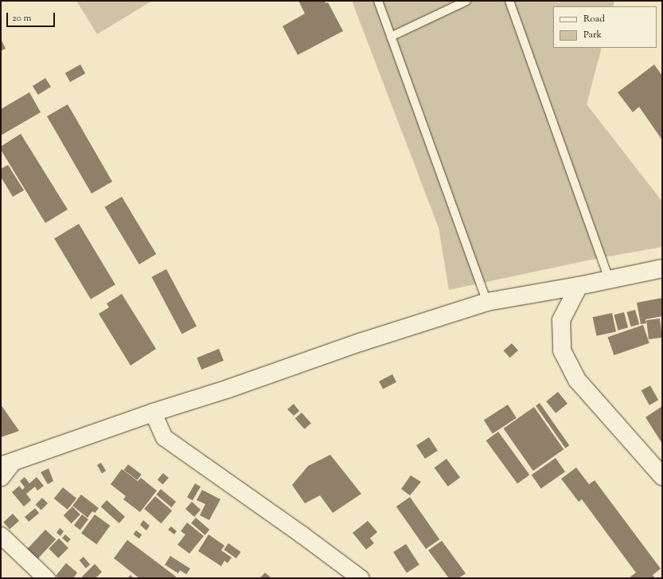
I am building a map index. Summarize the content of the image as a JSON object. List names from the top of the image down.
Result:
{
  "legend": ["Road", "Park"],
  "scale_bar": "20 m"
}
